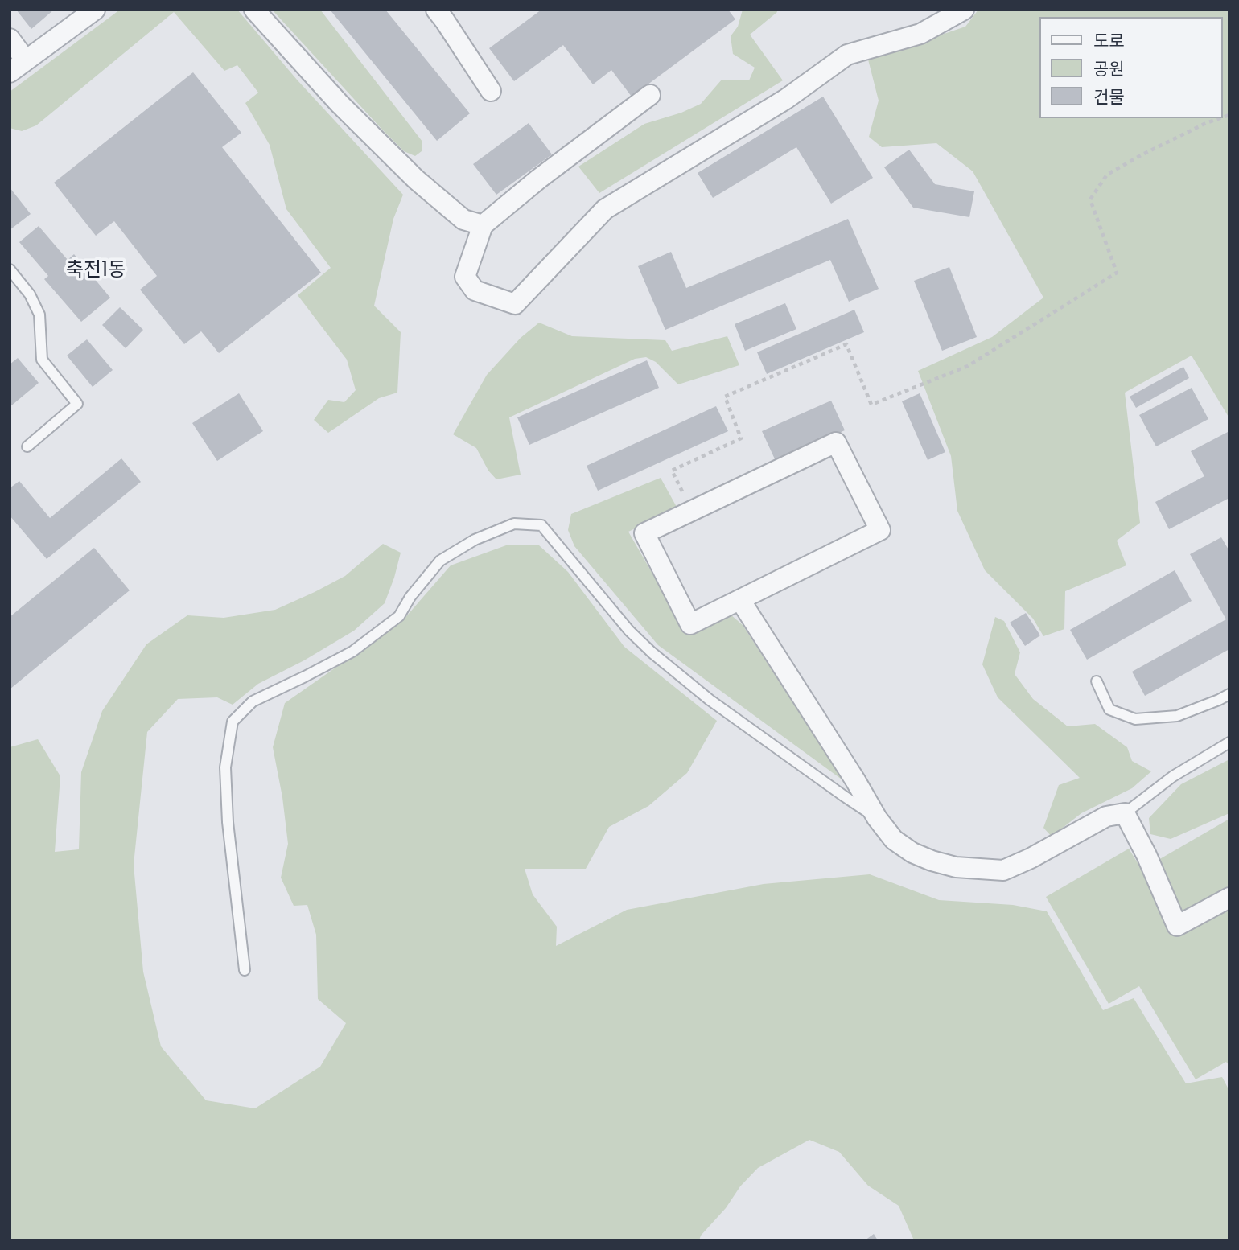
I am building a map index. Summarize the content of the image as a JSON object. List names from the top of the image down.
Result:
{
  "districts": ["축전1동"],
  "legend": ["도로", "공원", "건물"]
}
